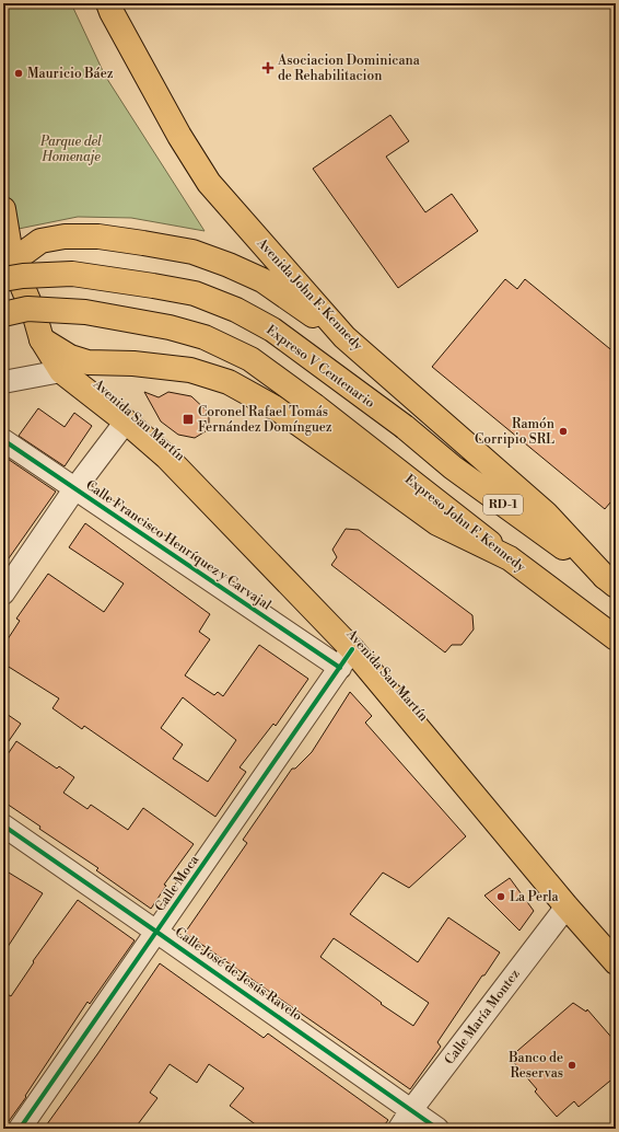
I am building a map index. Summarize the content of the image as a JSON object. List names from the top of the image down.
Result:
{
  "streets": {
    "main road": [
      "Avenida John F. Kennedy",
      "Expreso V Centenario",
      "Avenida San Martín",
      "RD-1",
      "Expreso John F. Kennedy"
    ],
    "street": [
      "Calle Francisco Henríquez y Carvajal",
      "Calle Moca",
      "Calle José de Jesús Ravelo",
      "Calle María Montez"
    ]
  },
  "crossings": [
    ["Avenida John F. Kennedy", "Expreso V Centenario"],
    ["Expreso V Centenario", "Avenida San Martín"],
    ["Avenida San Martín", "Calle Francisco Henríquez y Carvajal"],
    ["Avenida San Martín", "Calle Moca"],
    ["Avenida San Martín", "Calle María Montez"],
    ["Calle Francisco Henríquez y Carvajal", "Calle Moca"],
    ["Calle Moca", "Calle José de Jesús Ravelo"],
    ["Calle José de Jesús Ravelo", "Calle María Montez"]
  ],
  "parks": ["Parque del Homenaje"],
  "places": {
    "health": ["Asociacion Dominicana de Rehabilitacion"],
    "other": [
      "Mauricio Báez",
      "Ramón Corripio SRL",
      "La Perla",
      "Banco de Reservas"
    ],
    "transit": ["Coronel Rafael Tomás Fernández Domínguez"]
  }
}
